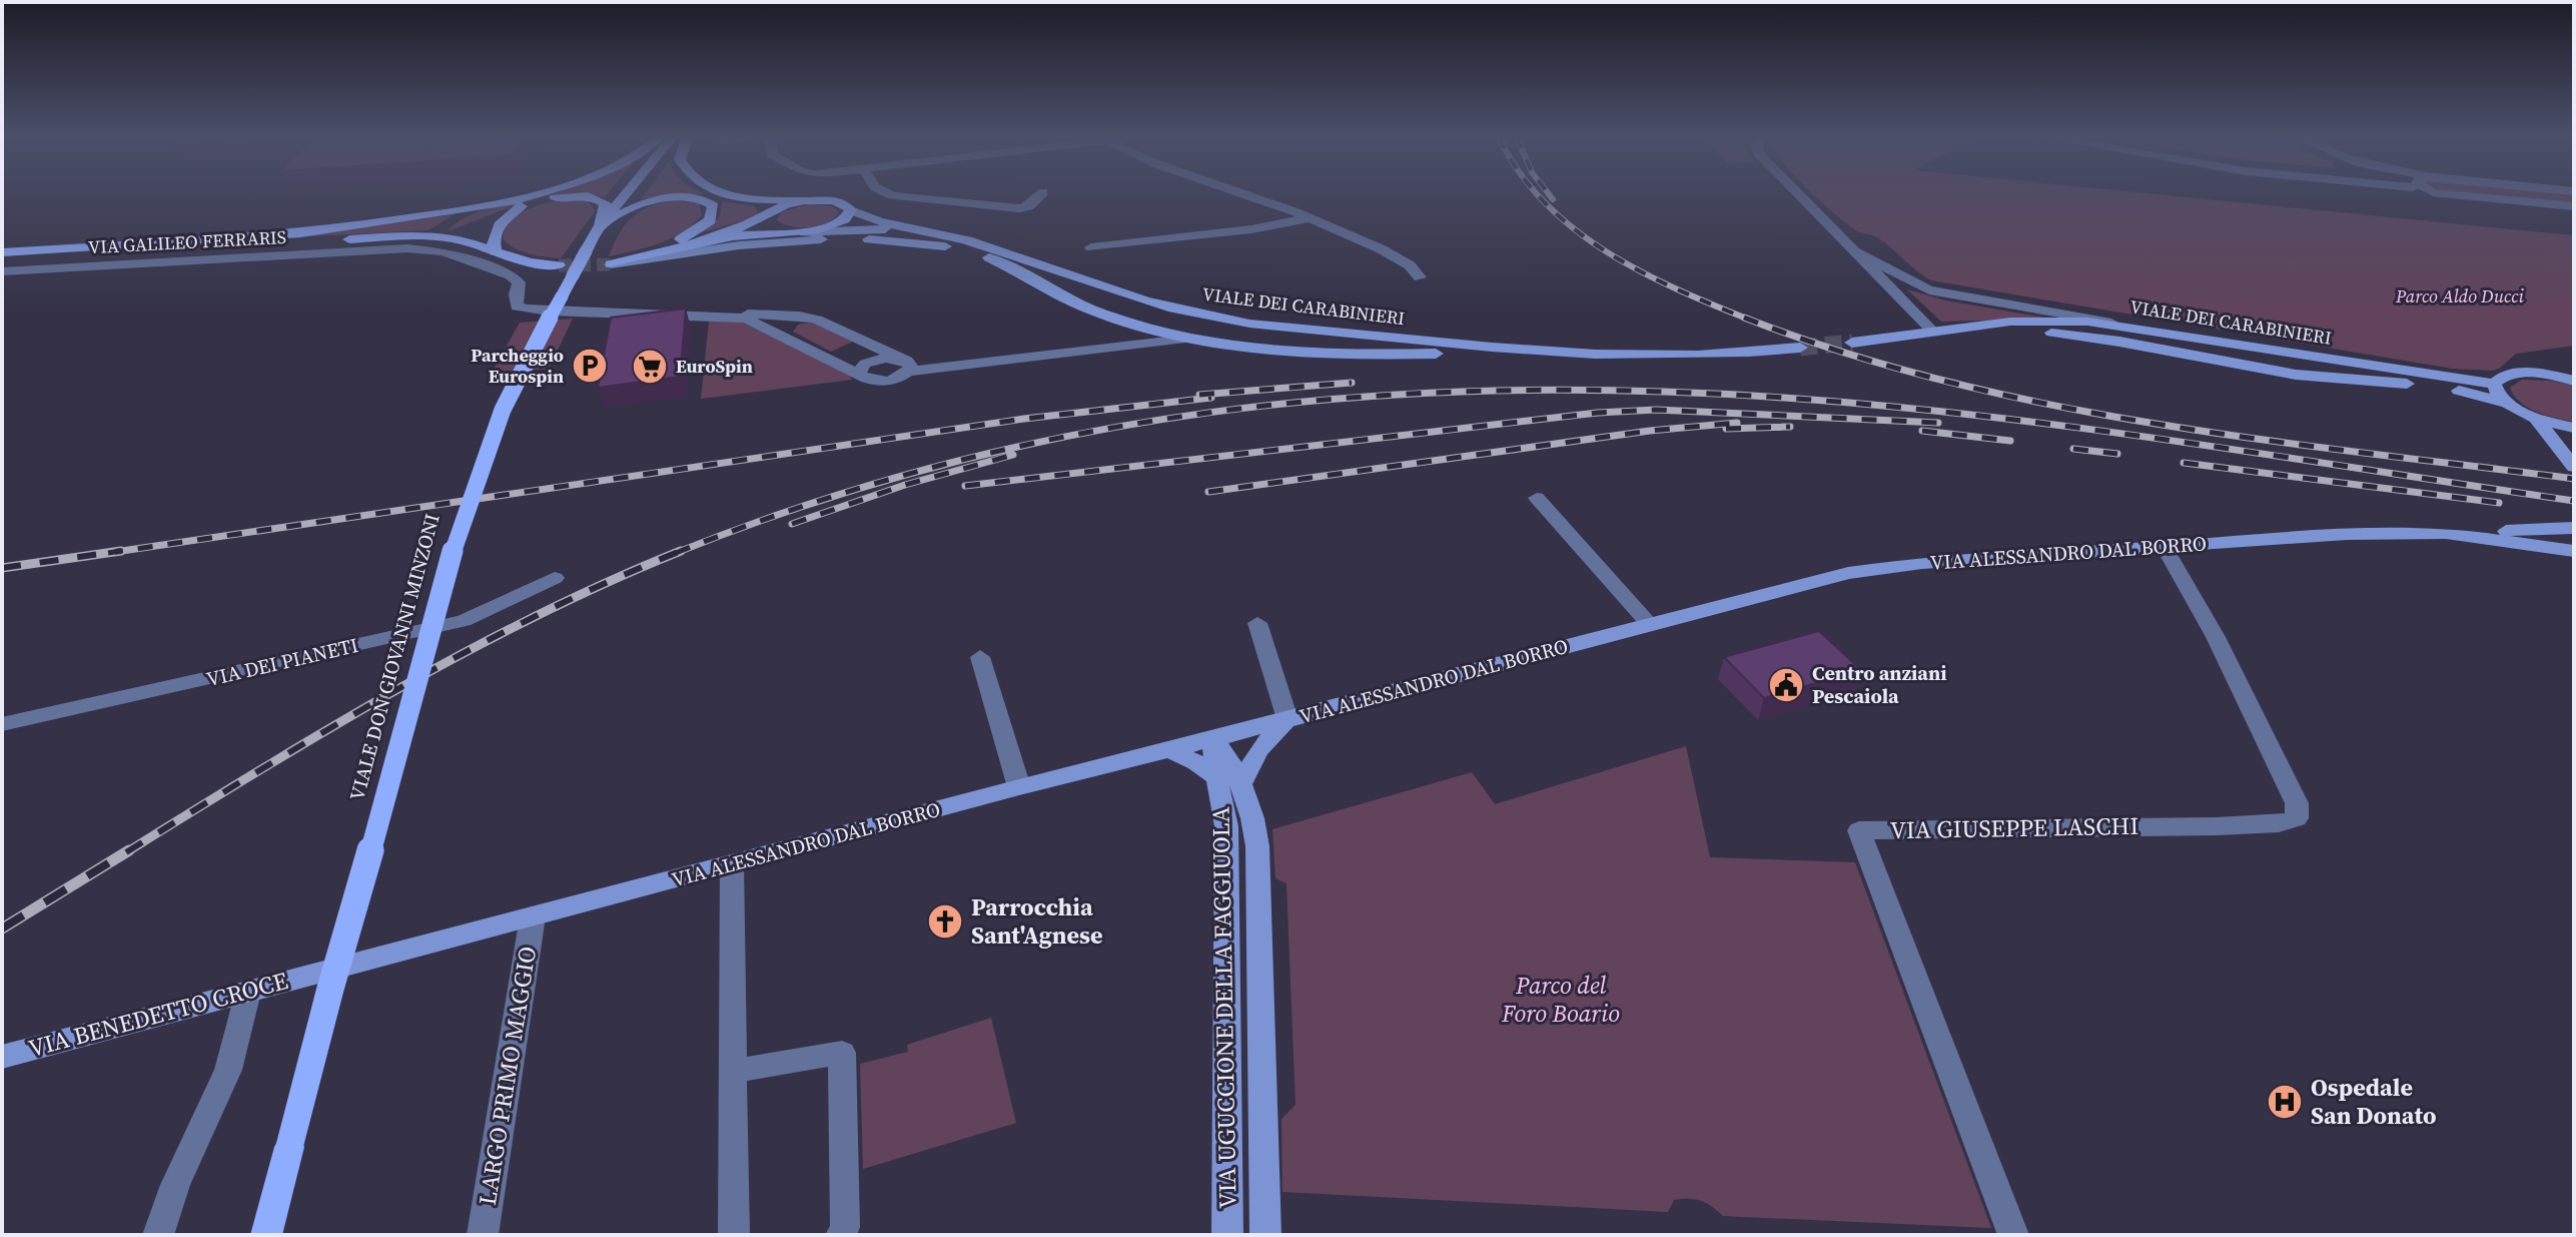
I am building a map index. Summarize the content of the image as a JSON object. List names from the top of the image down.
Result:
{
  "streets": {
    "main road": [
      "VIALE DEI CARABINIERI",
      "VIA ALESSANDRO DAL BORRO",
      "VIALE DON GIOVANNI MINZONI",
      "VIA UGUCCIONE DELLA FAGGIUOLA",
      "VIA BENEDETTO CROCE"
    ],
    "street": [
      "VIA GALILEO FERRARIS",
      "VIA DEI PIANETI",
      "VIA GIUSEPPE LASCHI",
      "LARGO PRIMO MAGGIO"
    ]
  },
  "crossings": [
    ["VIA GALILEO FERRARIS", "VIALE DON GIOVANNI MINZONI"],
    ["VIA ALESSANDRO DAL BORRO", "VIA GIUSEPPE LASCHI"],
    ["VIA ALESSANDRO DAL BORRO", "VIA UGUCCIONE DELLA FAGGIUOLA"],
    ["VIA ALESSANDRO DAL BORRO", "VIA BENEDETTO CROCE"],
    ["VIA ALESSANDRO DAL BORRO", "LARGO PRIMO MAGGIO"]
  ],
  "parks": ["Parco Aldo Ducci", "Parco del Foro Boario"],
  "places": {
    "parking": ["Parcheggio Eurospin"],
    "supermarket": ["EuroSpin"],
    "public building": ["Centro anziani Pescaiola"],
    "church": ["Parrocchia Sant'Agnese"],
    "hospital": ["Ospedale San Donato"]
  }
}
